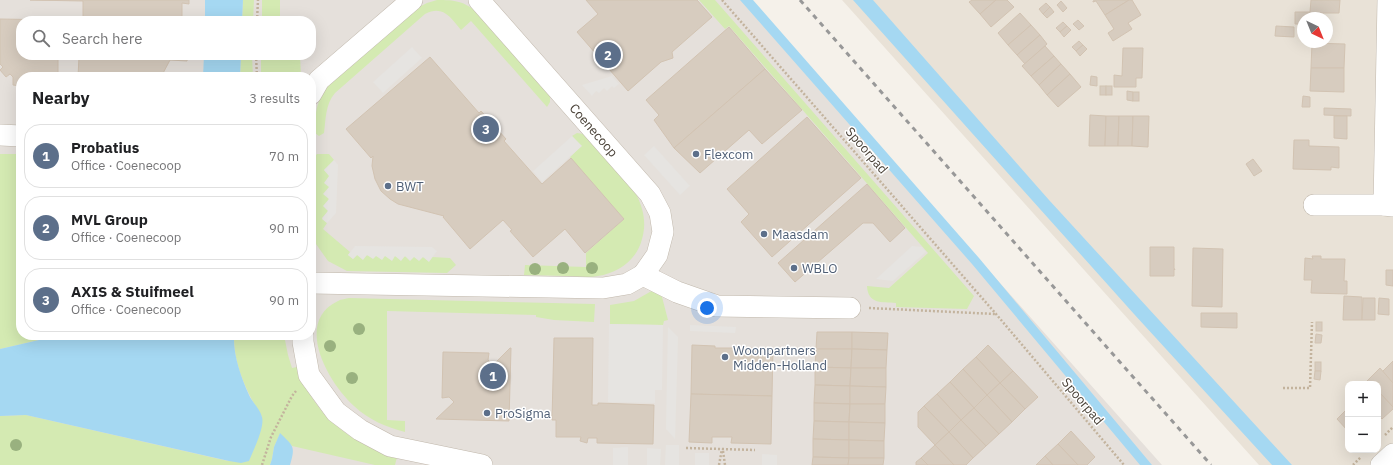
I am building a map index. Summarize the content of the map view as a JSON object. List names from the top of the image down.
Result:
{
  "streets": {
    "street": ["Coenecoop"],
    "path": ["Spoorpad"]
  },
  "places": [
    "Flexcom",
    "BWT",
    "Maasdam",
    "WBLO",
    "Woonpartners Midden-Holland",
    "ProSigma"
  ],
  "north": "bottom right",
  "page": {
    "search": "Search here",
    "pins": ["2", "3", "1"],
    "heading": ["Nearby", "3 results"],
    "list": [
      {
        "mark": "1",
        "name": "Probatius",
        "note": "Office · Coenecoop",
        "value": "70 m"
      },
      {
        "mark": "2",
        "name": "MVL Group",
        "note": "Office · Coenecoop",
        "value": "90 m"
      },
      {
        "mark": "3",
        "name": "AXIS & Stuifmeel",
        "note": "Office · Coenecoop",
        "value": "90 m"
      }
    ],
    "map_buttons": ["+", "−"]
  }
}
